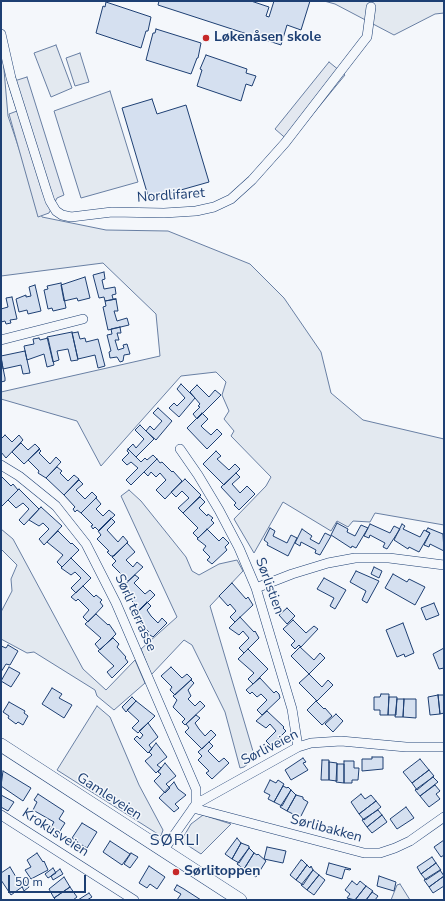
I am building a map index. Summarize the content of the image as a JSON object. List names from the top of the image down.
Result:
{
  "streets": {
    "street": [
      "Nordlifaret",
      "Sørlistien",
      "Sørli terrasse",
      "Sørliveien",
      "Gamleveien",
      "Sørlibakken",
      "Krokusveien"
    ]
  },
  "crossings": [
    ["Sørlistien", "Sørliveien"],
    ["Sørli terrasse", "Sørliveien"],
    ["Sørli terrasse", "Sørlibakken"],
    ["Sørliveien", "Gamleveien"],
    ["Sørliveien", "Sørlibakken"]
  ],
  "districts": ["SØRLI"],
  "places": ["Løkenåsen skole", "Sørlitoppen"],
  "scale_bar": "50 m"
}
